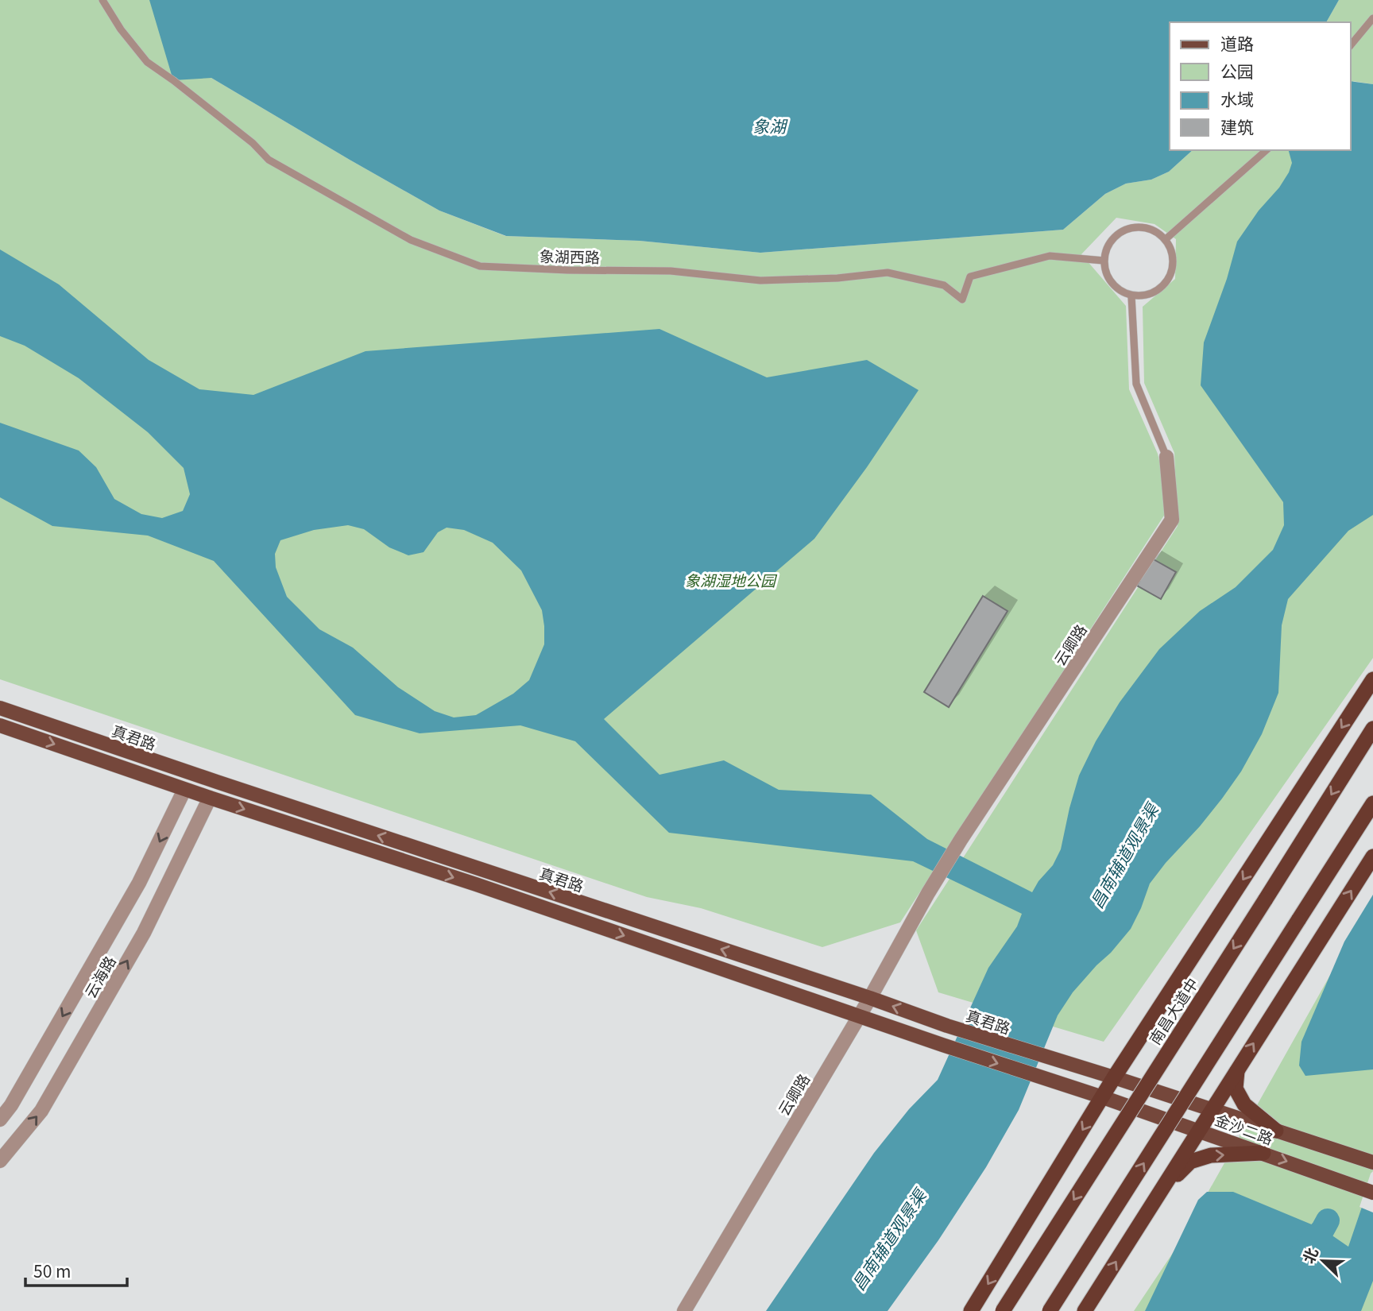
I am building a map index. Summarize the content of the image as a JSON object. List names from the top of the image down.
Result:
{
  "streets": {
    "highway": ["南昌大道中"],
    "main road": ["真君路", "金沙二路"],
    "street": ["云卿路", "云海路"],
    "lane": ["象湖西路"]
  },
  "crossings": [
    ["云卿路", "真君路"],
    ["真君路", "金沙二路"]
  ],
  "water": ["象湖", "昌南辅道观景渠"],
  "parks": ["象湖湿地公园"],
  "legend": [
    "道路",
    "公园",
    "水域",
    "建筑"
  ],
  "scale_bar": "50 m",
  "north": "top left"
}
